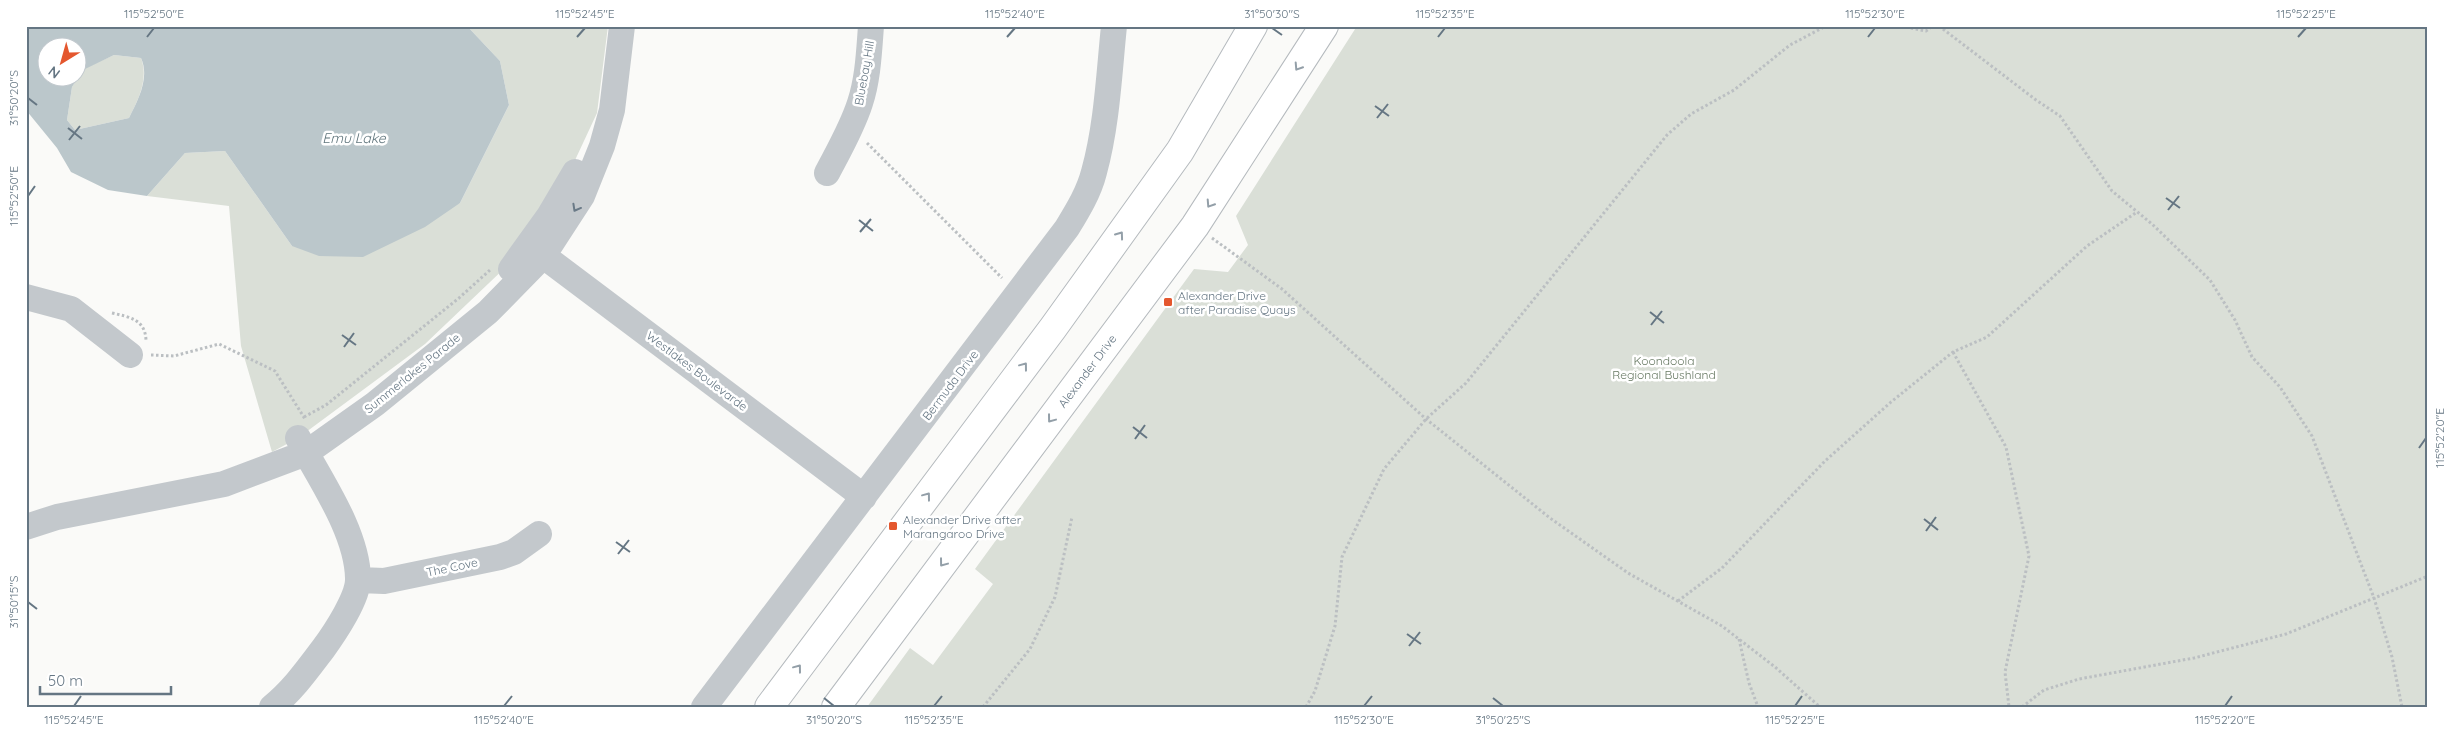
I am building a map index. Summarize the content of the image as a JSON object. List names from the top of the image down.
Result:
{
  "streets": {
    "main road": ["Alexander Drive"],
    "street": [
      "Bluebay Hill",
      "Westlakes Boulevarde",
      "Summerlakes Parade",
      "Bermuda Drive",
      "The Cove"
    ]
  },
  "crossings": [
    ["Westlakes Boulevarde", "Summerlakes Parade"],
    ["Westlakes Boulevarde", "Bermuda Drive"]
  ],
  "water": ["Emu Lake"],
  "parks": ["Koondoola Regional Bushland"],
  "places": {
    "transit": ["Alexander Drive after Paradise Quays", "Alexander Drive after Marangaroo Drive"]
  },
  "scale_bar": "50 m",
  "north": "bottom left",
  "coordinates": [
    "115°52'50\"E",
    "115°52'45\"E",
    "115°52'40\"E",
    "31°50'30\"S",
    "115°52'35\"E",
    "115°52'30\"E",
    "115°52'25\"E",
    "31°50'20\"S",
    "115°52'20\"E",
    "31°50'15\"S",
    "31°50'25\"S"
  ]
}
